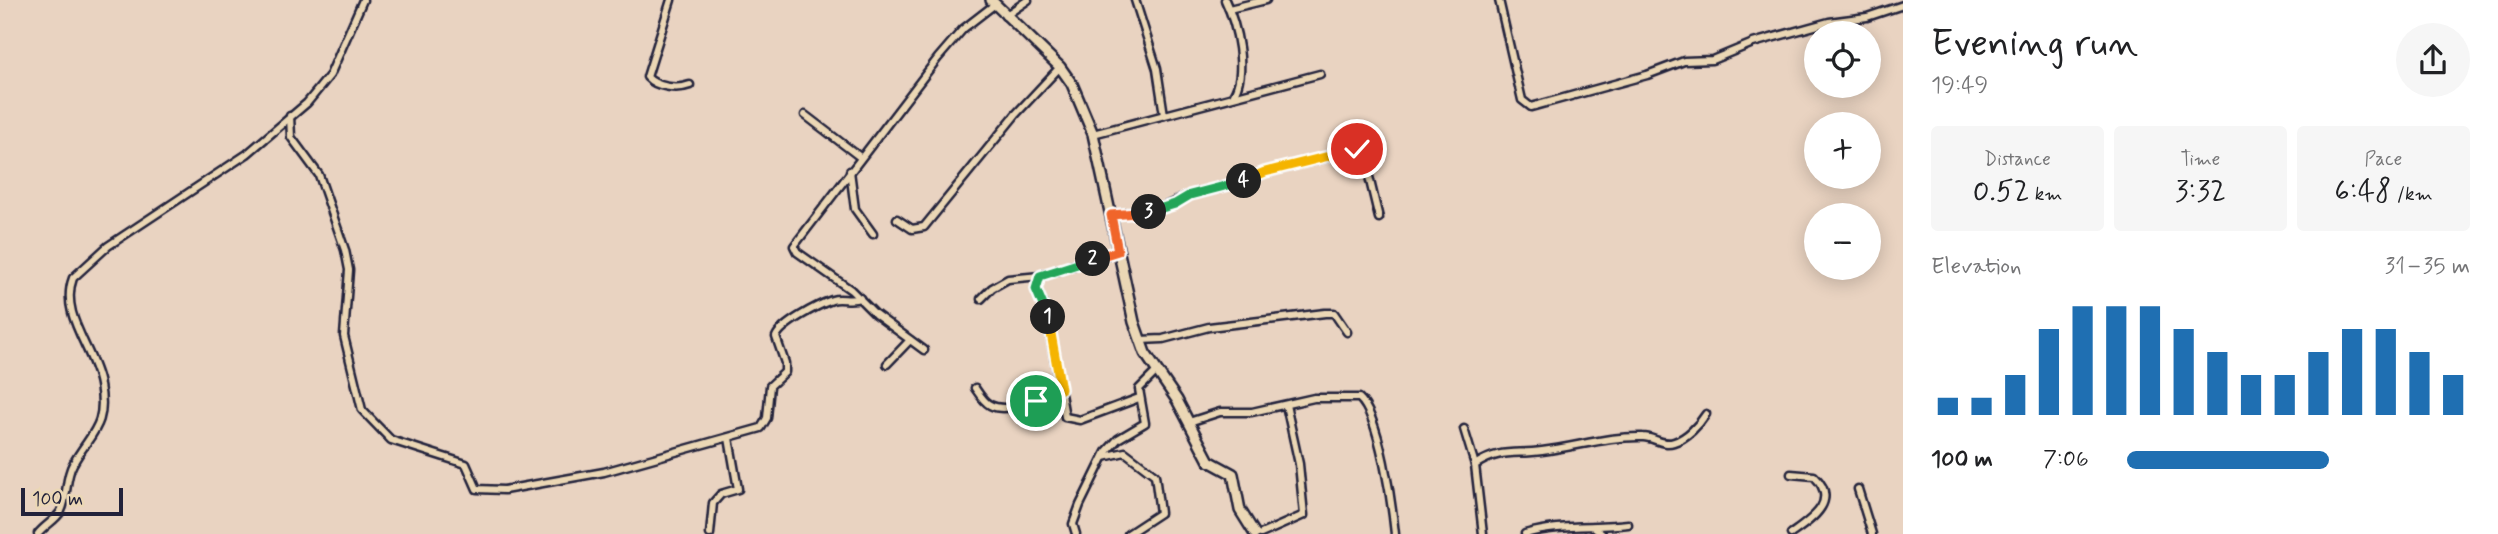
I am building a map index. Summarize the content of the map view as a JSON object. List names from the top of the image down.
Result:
{
  "scale_bar": "100 m",
  "page": {
    "heading": ["Evening run", "19:49"],
    "map_buttons": ["+", "−"],
    "stats": [
      ["Distance", "0.52 km"],
      ["Time", "3:32"],
      ["Pace", "6:48 /km"]
    ],
    "pins": [
      "4",
      "3",
      "2",
      "1"
    ],
    "chart": ["Elevation", "31–35 m"],
    "list": [
      {
        "name": "100 m",
        "note": "7:06"
      }
    ],
    "scale": "100 m"
  }
}
